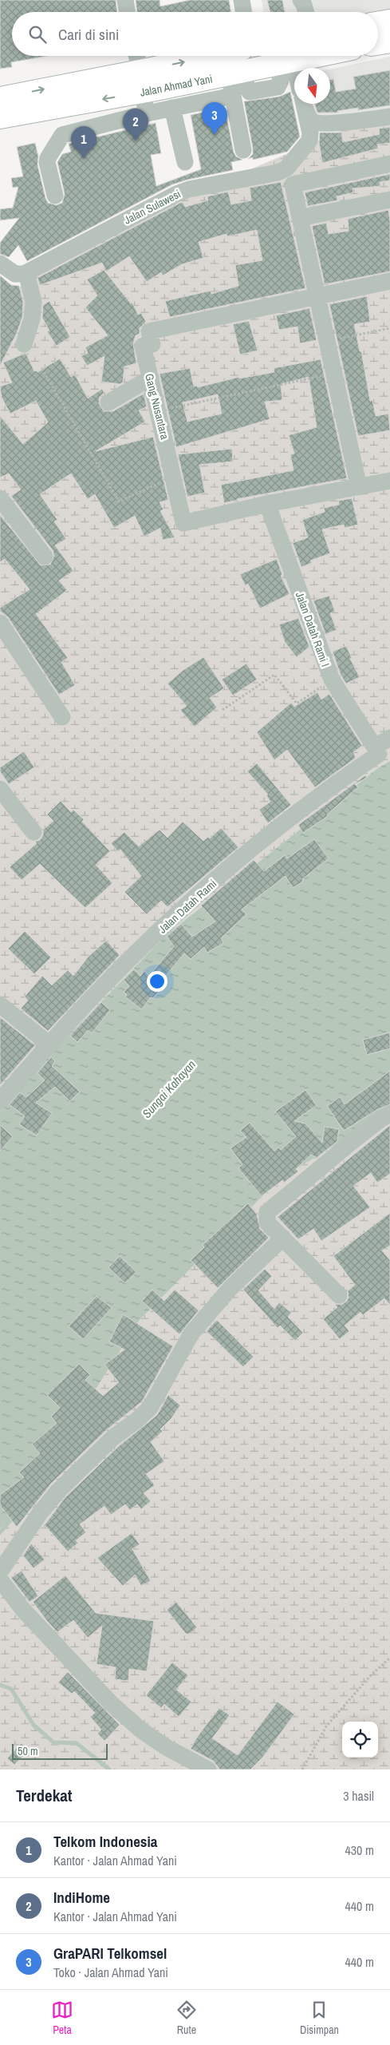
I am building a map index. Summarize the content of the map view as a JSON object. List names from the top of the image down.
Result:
{
  "streets": {
    "main road": ["Jalan Ahmad Yani"],
    "street": [
      "Jalan Sulawesi",
      "Gang Nusantara",
      "Jalan Datah Rami I",
      "Jalan Datah Rami"
    ]
  },
  "crossings": [
    ["Jalan Ahmad Yani", "Jalan Sulawesi"],
    ["Gang Nusantara", "Jalan Datah Rami I"],
    ["Jalan Datah Rami I", "Jalan Datah Rami"]
  ],
  "water": ["Sungai Kahayan"],
  "scale_bar": "50 m",
  "north": "bottom",
  "page": {
    "search": "Cari di sini",
    "pins": ["3", "2", "1"],
    "scale": "50 m",
    "heading": ["Terdekat", "3 hasil"],
    "list": [
      {
        "mark": "1",
        "name": "Telkom Indonesia",
        "note": "Kantor · Jalan Ahmad Yani",
        "value": "430 m"
      },
      {
        "mark": "2",
        "name": "IndiHome",
        "note": "Kantor · Jalan Ahmad Yani",
        "value": "440 m"
      },
      {
        "mark": "3",
        "name": "GraPARI Telkomsel",
        "note": "Toko · Jalan Ahmad Yani",
        "value": "440 m"
      }
    ],
    "nav": ["Peta", "Rute", "Disimpan"]
  }
}
